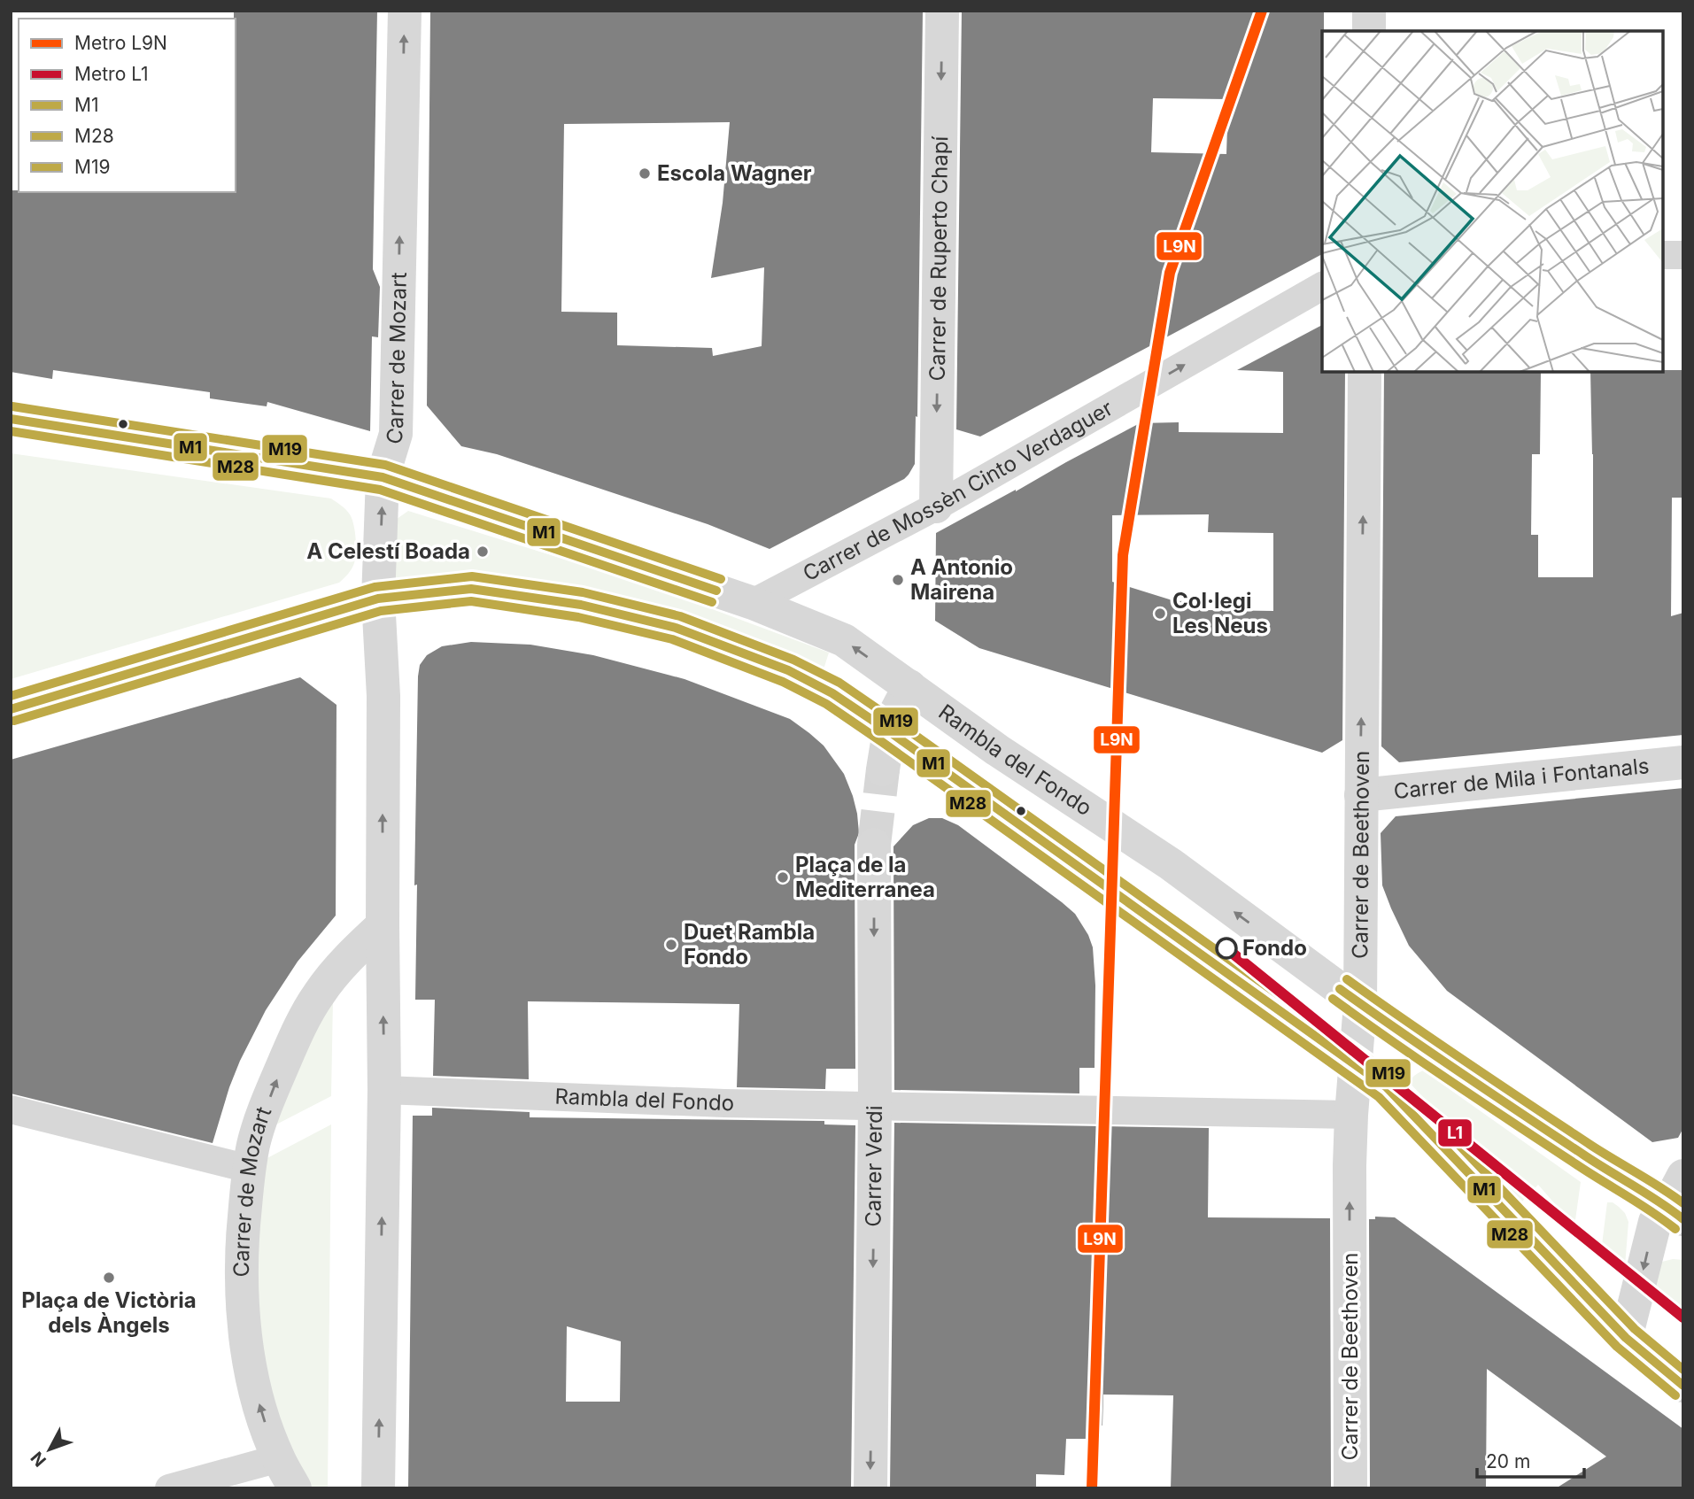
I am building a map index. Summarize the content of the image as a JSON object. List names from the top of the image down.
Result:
{
  "streets": {
    "street": [
      "Carrer de Ruperto Chapí",
      "Carrer de Mozart",
      "Carrer de Mossèn Cinto Verdaguer",
      "Rambla del Fondo",
      "Carrer de Mila i Fontanals",
      "Carrer de Beethoven",
      "Carrer Verdi"
    ]
  },
  "crossings": [
    ["Carrer de Ruperto Chapí", "Carrer de Mossèn Cinto Verdaguer"],
    ["Carrer de Mozart", "Rambla del Fondo"],
    ["Carrer de Mossèn Cinto Verdaguer", "Rambla del Fondo"],
    ["Rambla del Fondo", "Carrer de Beethoven"],
    ["Rambla del Fondo", "Carrer Verdi"],
    ["Carrer de Mila i Fontanals", "Carrer de Beethoven"]
  ],
  "one_way": [
    "Carrer de Ruperto Chapí",
    "Carrer de Mozart",
    "Carrer de Mossèn Cinto Verdaguer",
    "Carrer de Beethoven",
    "Carrer Verdi"
  ],
  "places": [
    "Escola Wagner",
    "A Celestí Boada",
    "A Antonio Mairena",
    "Col·legi Les Neus",
    "Plaça de la Mediterranea",
    "Duet Rambla Fondo",
    "Fondo",
    "Plaça de Victòria dels Àngels"
  ],
  "lines": [
    "metro line L9N",
    "transit line M19",
    "transit line M1",
    "transit line M28",
    "metro line L1"
  ],
  "legend": [
    "Metro L9N",
    "Metro L1",
    "M1",
    "M28",
    "M19"
  ],
  "scale_bar": "20 m",
  "north": "bottom left"
}
